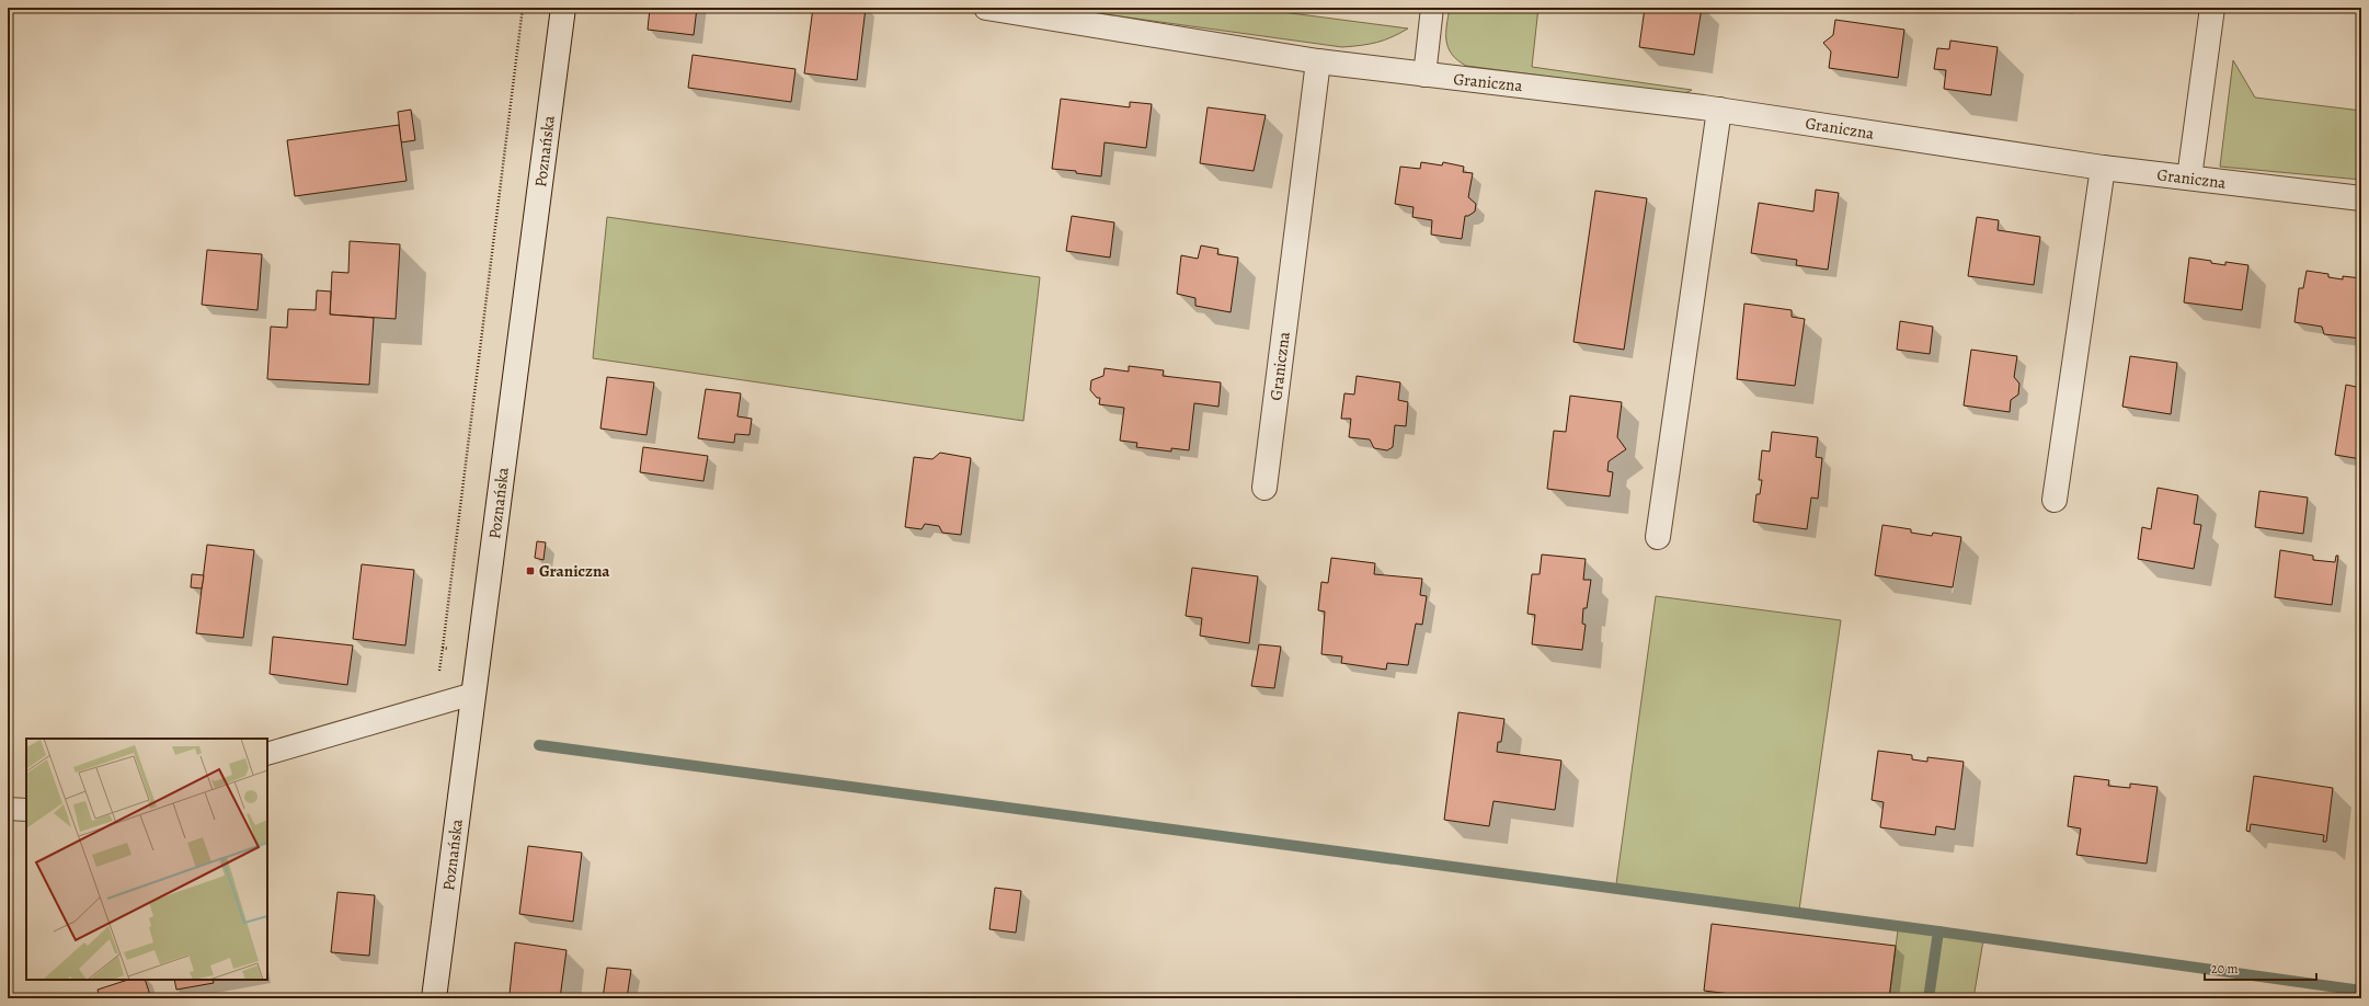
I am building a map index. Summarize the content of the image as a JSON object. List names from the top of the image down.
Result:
{
  "streets": {
    "street": ["Graniczna", "Poznańska"]
  },
  "places": {
    "transit": ["Graniczna"]
  },
  "scale_bar": "20 m"
}
